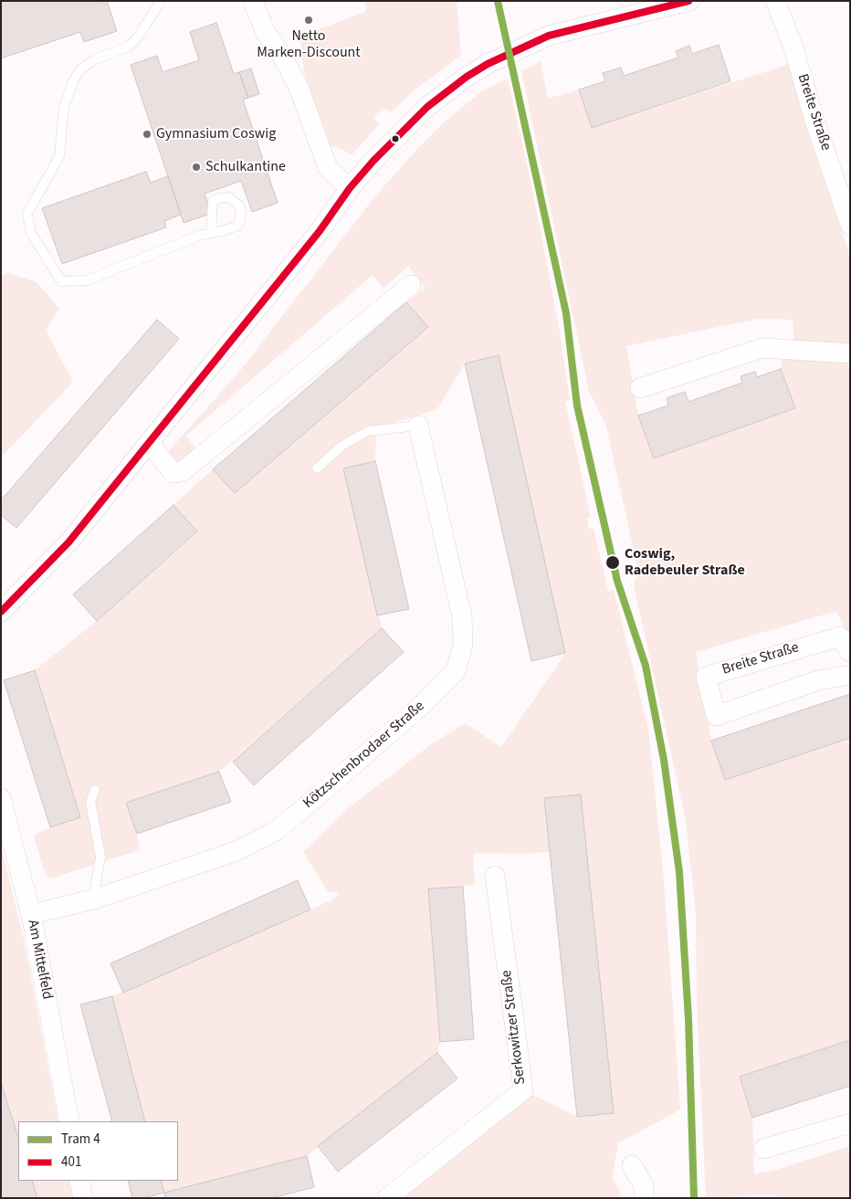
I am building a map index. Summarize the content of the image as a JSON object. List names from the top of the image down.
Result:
{
  "streets": {
    "street": [
      "Breite Straße",
      "Kötzschenbrodaer Straße",
      "Am Mittelfeld",
      "Serkowitzer Straße"
    ]
  },
  "crossings": [
    ["Kötzschenbrodaer Straße", "Am Mittelfeld"]
  ],
  "places": [
    "Netto Marken-Discount",
    "Gymnasium Coswig",
    "Schulkantine",
    "Coswig, Radebeuler Straße"
  ],
  "lines": ["tram line 4", "transit line 401"],
  "legend": ["Tram 4", "401"]
}
